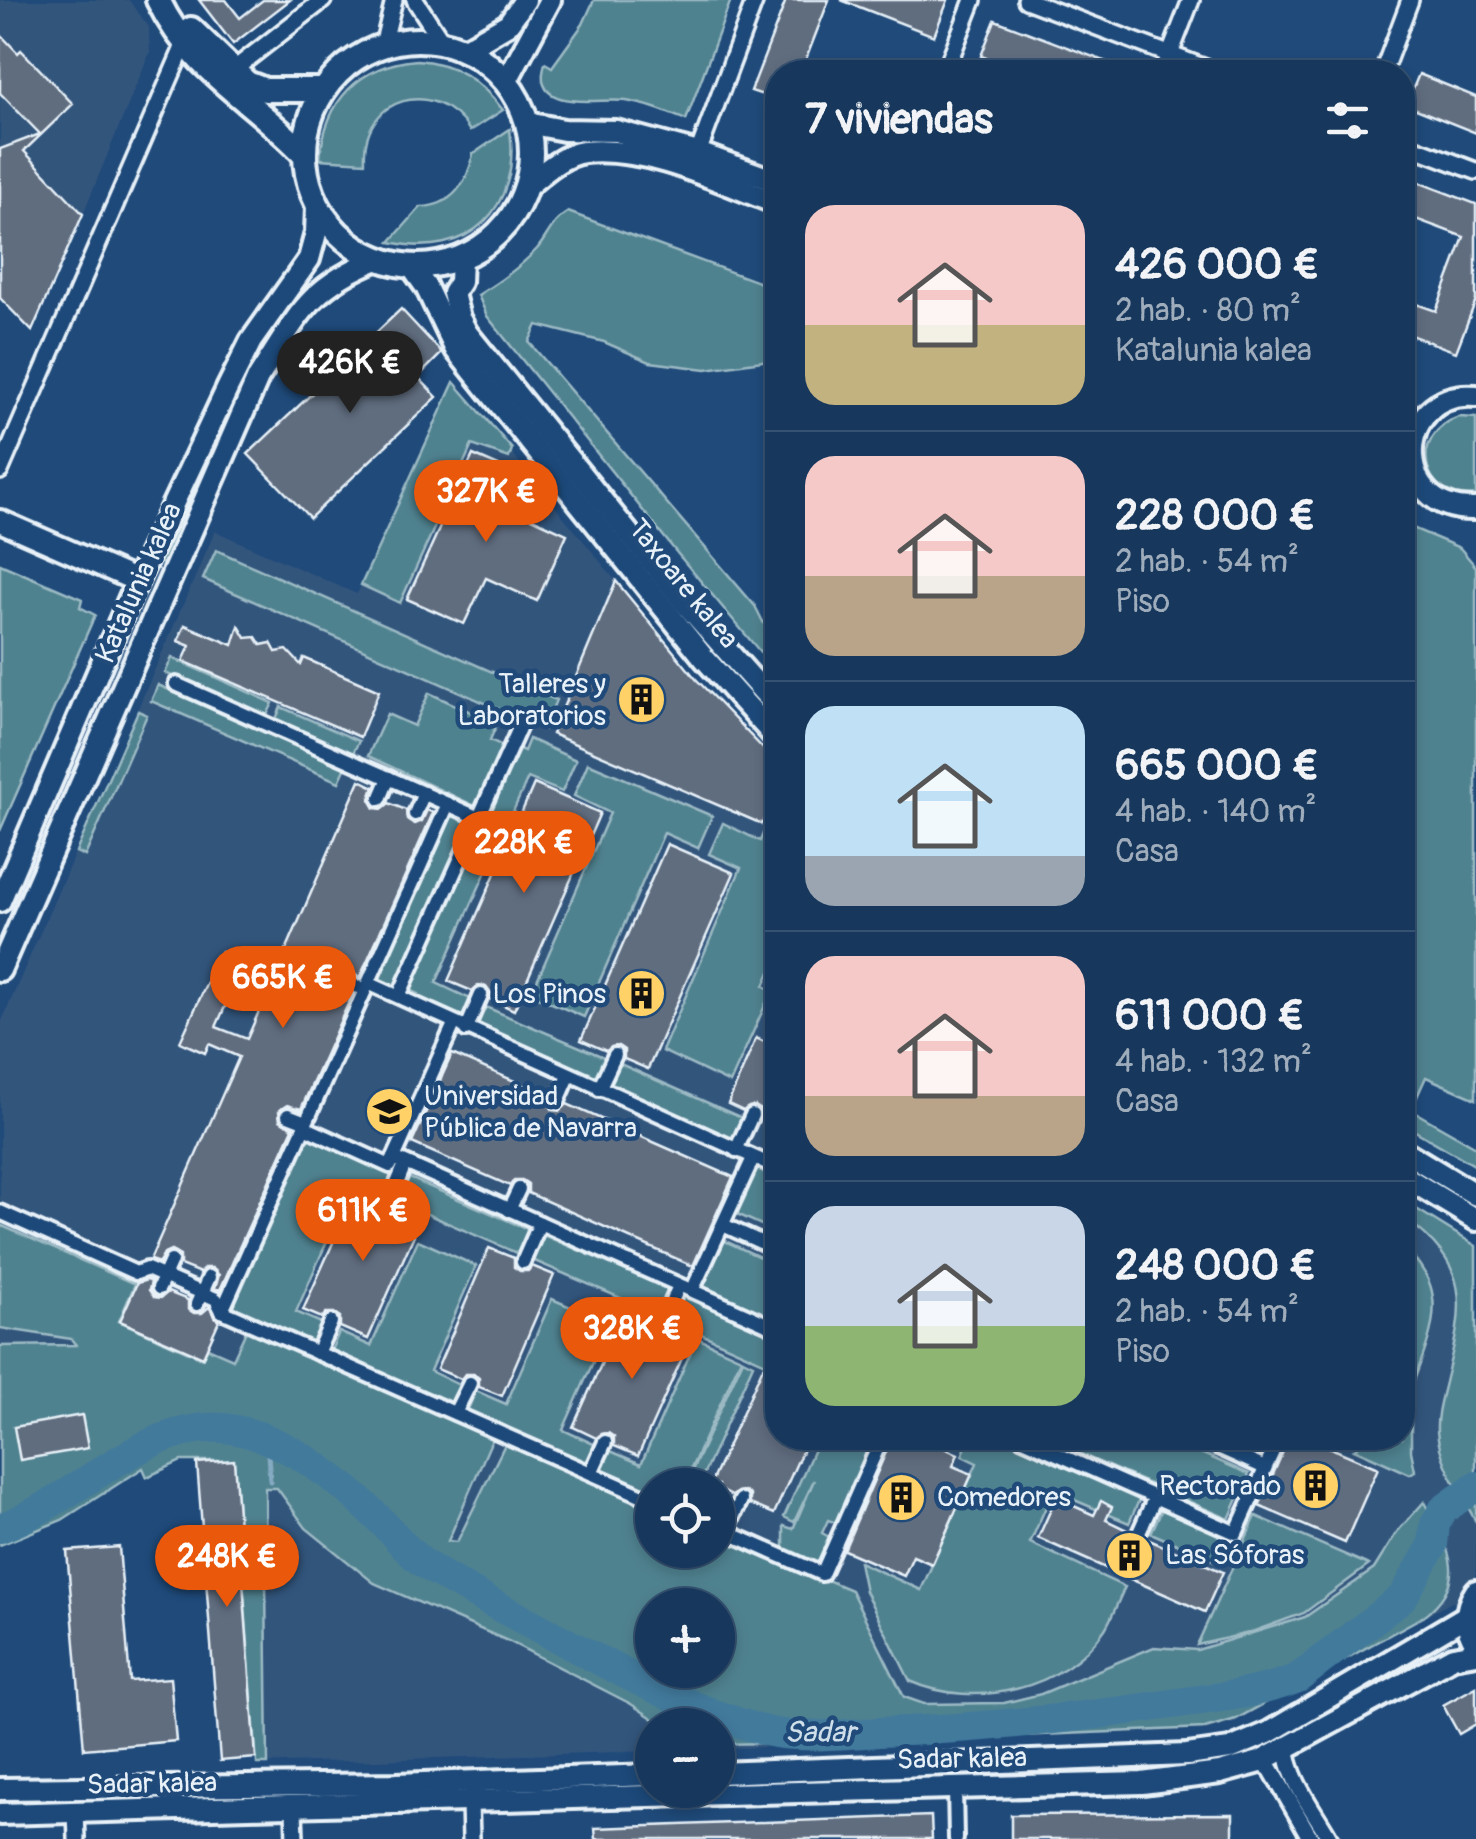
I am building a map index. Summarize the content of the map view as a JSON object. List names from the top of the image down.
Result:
{
  "streets": {
    "street": ["Katalunia kalea", "Taxoare kalea", "Sadar kalea"]
  },
  "crossings": [
    ["Katalunia kalea", "Taxoare kalea"]
  ],
  "water": ["Sadar"],
  "places": {
    "building": [
      "Talleres y Laboratorios",
      "Los Pinos",
      "Rectorado",
      "Comedores",
      "Las Sóforas"
    ],
    "school or university": ["Universidad Pública de Navarra"]
  },
  "page": {
    "heading": "7 viviendas",
    "list": [
      {
        "name": "426 000 €",
        "note": "2 hab. · 80 m² · Katalunia kalea"
      },
      {
        "name": "228 000 €",
        "note": "2 hab. · 54 m² · Piso"
      },
      {
        "name": "665 000 €",
        "note": "4 hab. · 140 m² · Casa"
      },
      {
        "name": "611 000 €",
        "note": "4 hab. · 132 m² · Casa"
      },
      {
        "name": "248 000 €",
        "note": "2 hab. · 54 m² · Piso"
      }
    ],
    "price": [
      "426K €",
      "327K €",
      "228K €",
      "665K €",
      "611K €",
      "328K €",
      "248K €"
    ],
    "map_buttons": ["+", "−"]
  }
}
